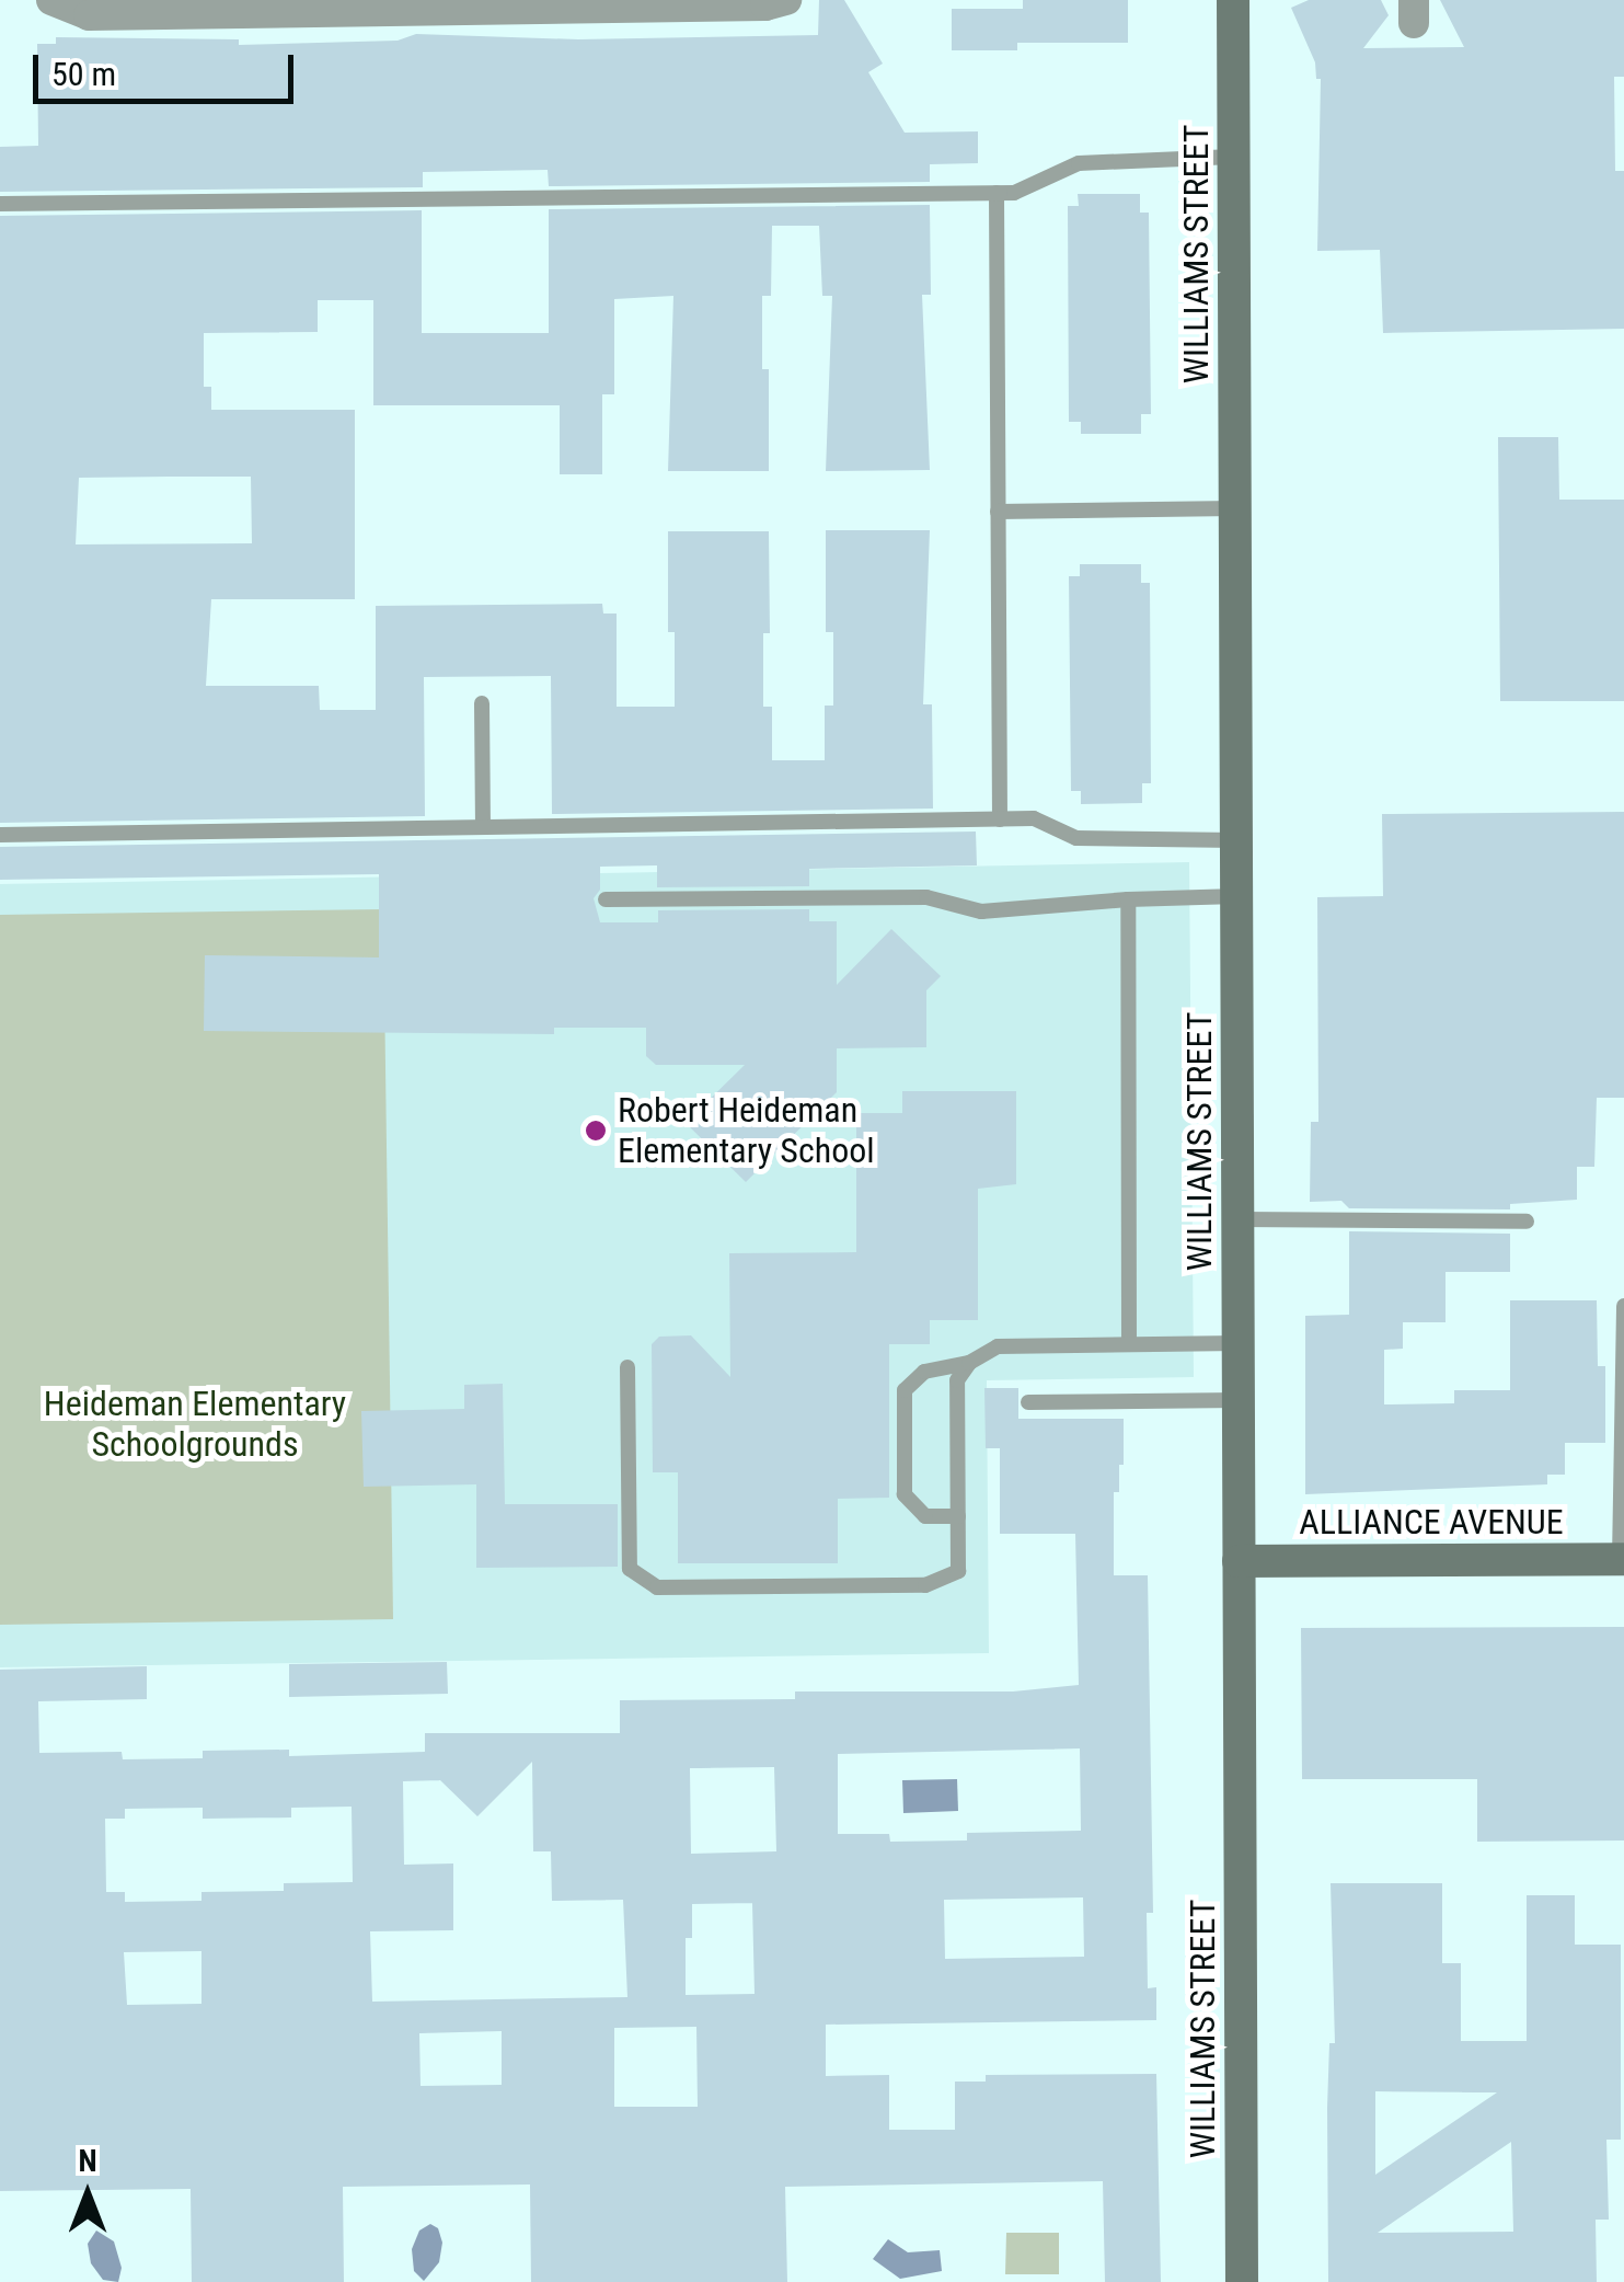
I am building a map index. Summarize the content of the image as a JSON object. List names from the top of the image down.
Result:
{
  "streets": {
    "street": ["WILLIAMS STREET", "ALLIANCE AVENUE"]
  },
  "crossings": [
    ["WILLIAMS STREET", "ALLIANCE AVENUE"]
  ],
  "parks": ["Heideman Elementary Schoolgrounds"],
  "places": ["Robert Heideman Elementary School"],
  "scale_bar": "50 m",
  "north": "top"
}
